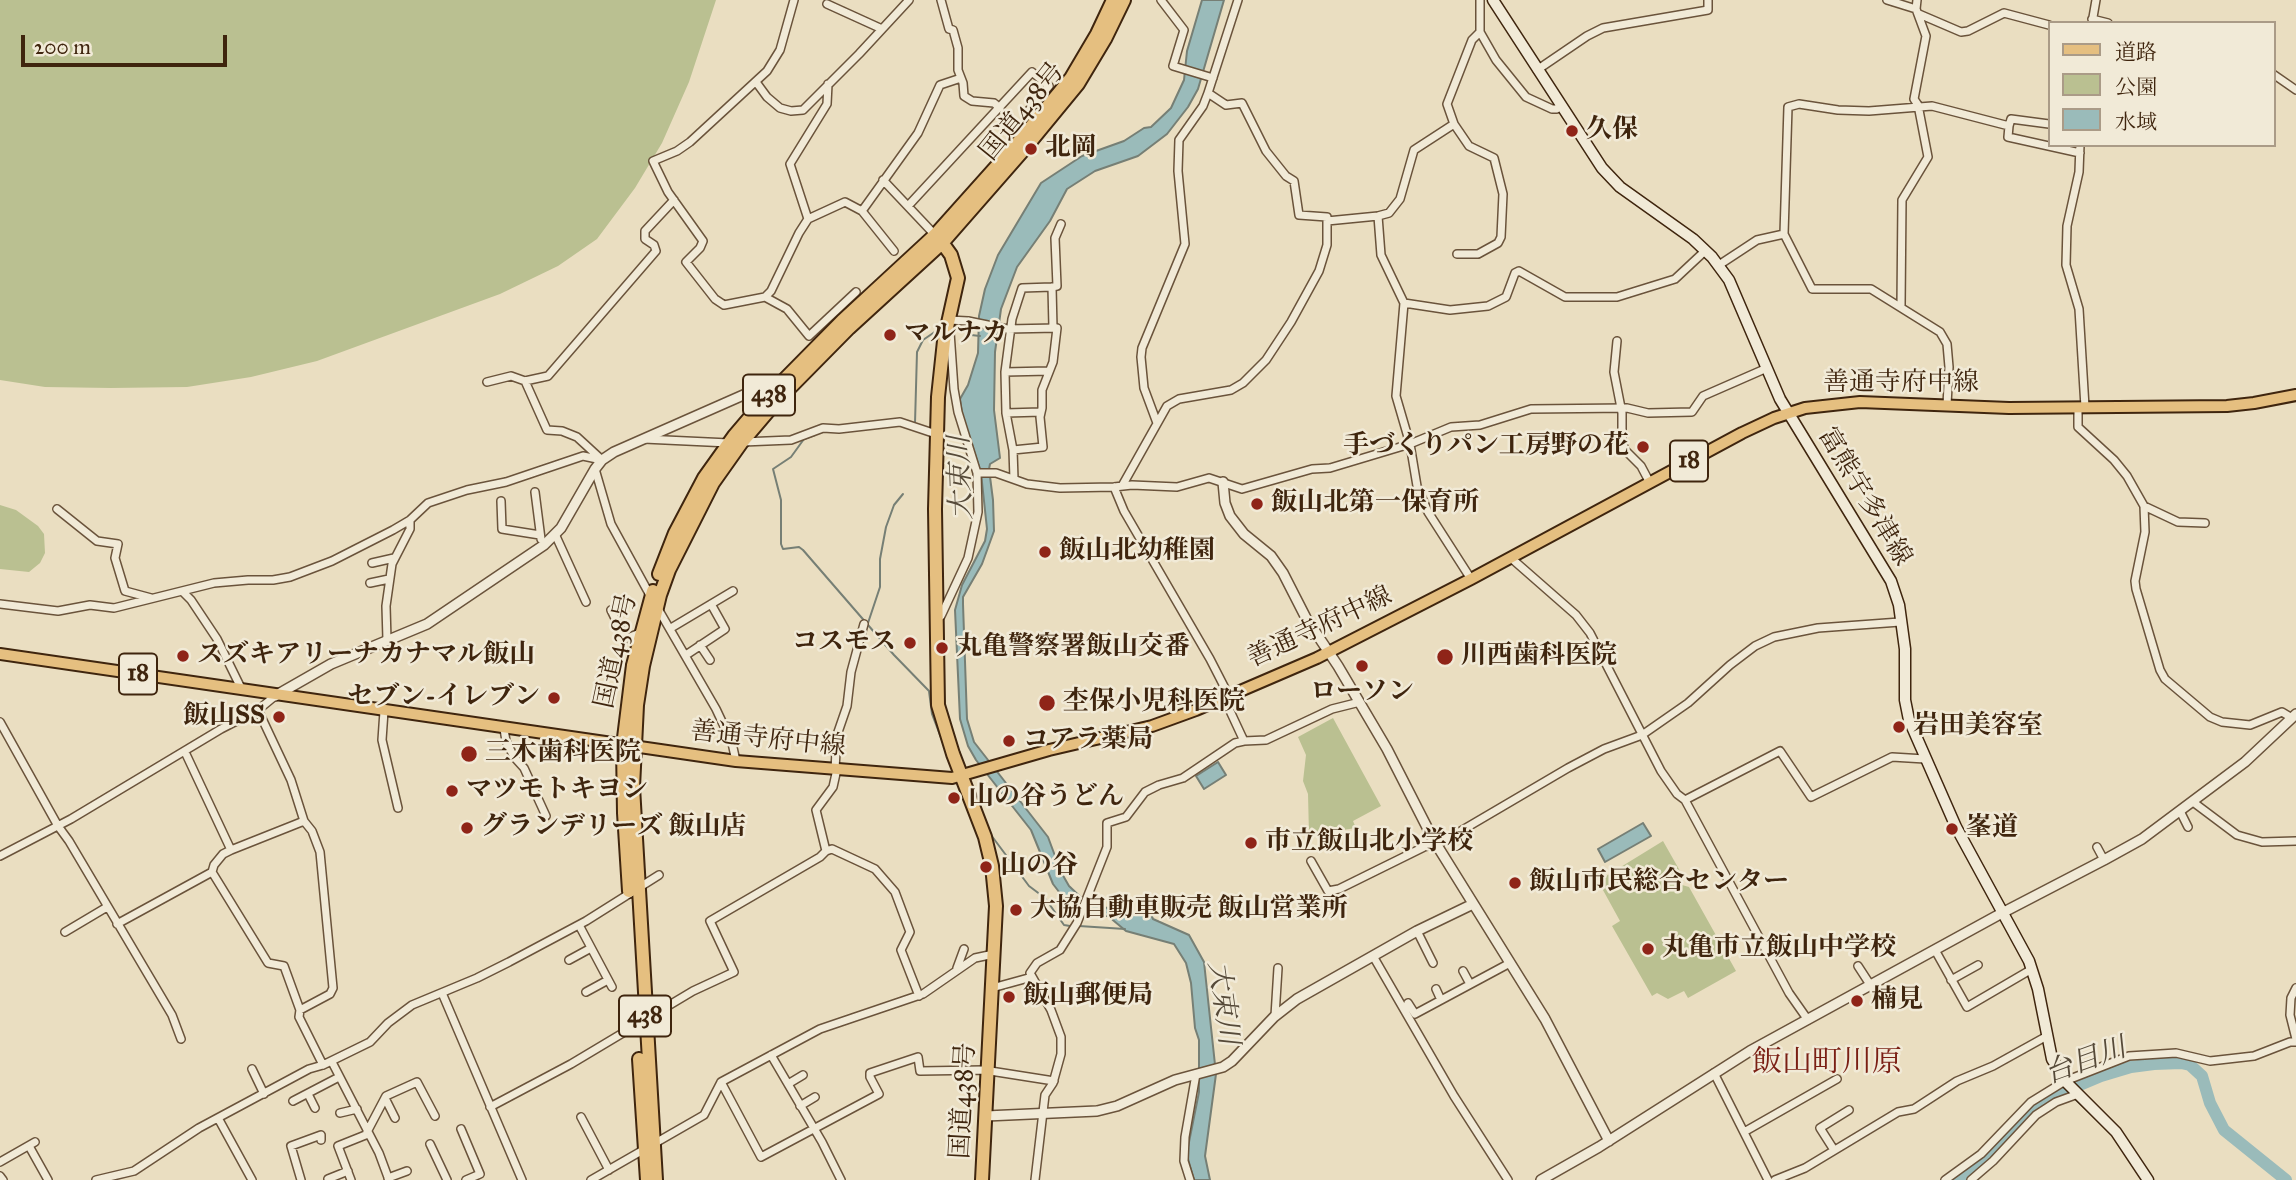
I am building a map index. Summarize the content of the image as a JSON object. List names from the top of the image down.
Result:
{
  "streets": {
    "highway": ["国道438号", "438"],
    "main road": ["善通寺府中線", "18", "富熊宇多津線"]
  },
  "crossings": [
    ["国道438号", "善通寺府中線"],
    ["善通寺府中線", "富熊宇多津線"]
  ],
  "districts": ["飯山町川原"],
  "water": ["大束川", "台目川"],
  "places": [
    "久保",
    "北岡",
    "マルナカ",
    "手づくりパン工房野の花",
    "飯山北第一保育所",
    "飯山北幼稚園",
    "コスモス",
    "丸亀警察署飯山交番",
    "スズキアリーナカナマル飯山",
    "川西歯科医院",
    "ローソン",
    "セブン-イレブン",
    "杢保小児科医院",
    "飯山SS",
    "岩田美容室",
    "コアラ薬局",
    "三木歯科医院",
    "マツモトキヨシ",
    "山の谷うどん",
    "グランデリーズ 飯山店",
    "峯道",
    "市立飯山北小学校",
    "山の谷",
    "飯山市民総合センター",
    "大協自動車販売 飯山営業所",
    "丸亀市立飯山中学校",
    "飯山郵便局",
    "楠見"
  ],
  "legend": ["道路", "公園", "水域"],
  "scale_bar": "200 m"
}
